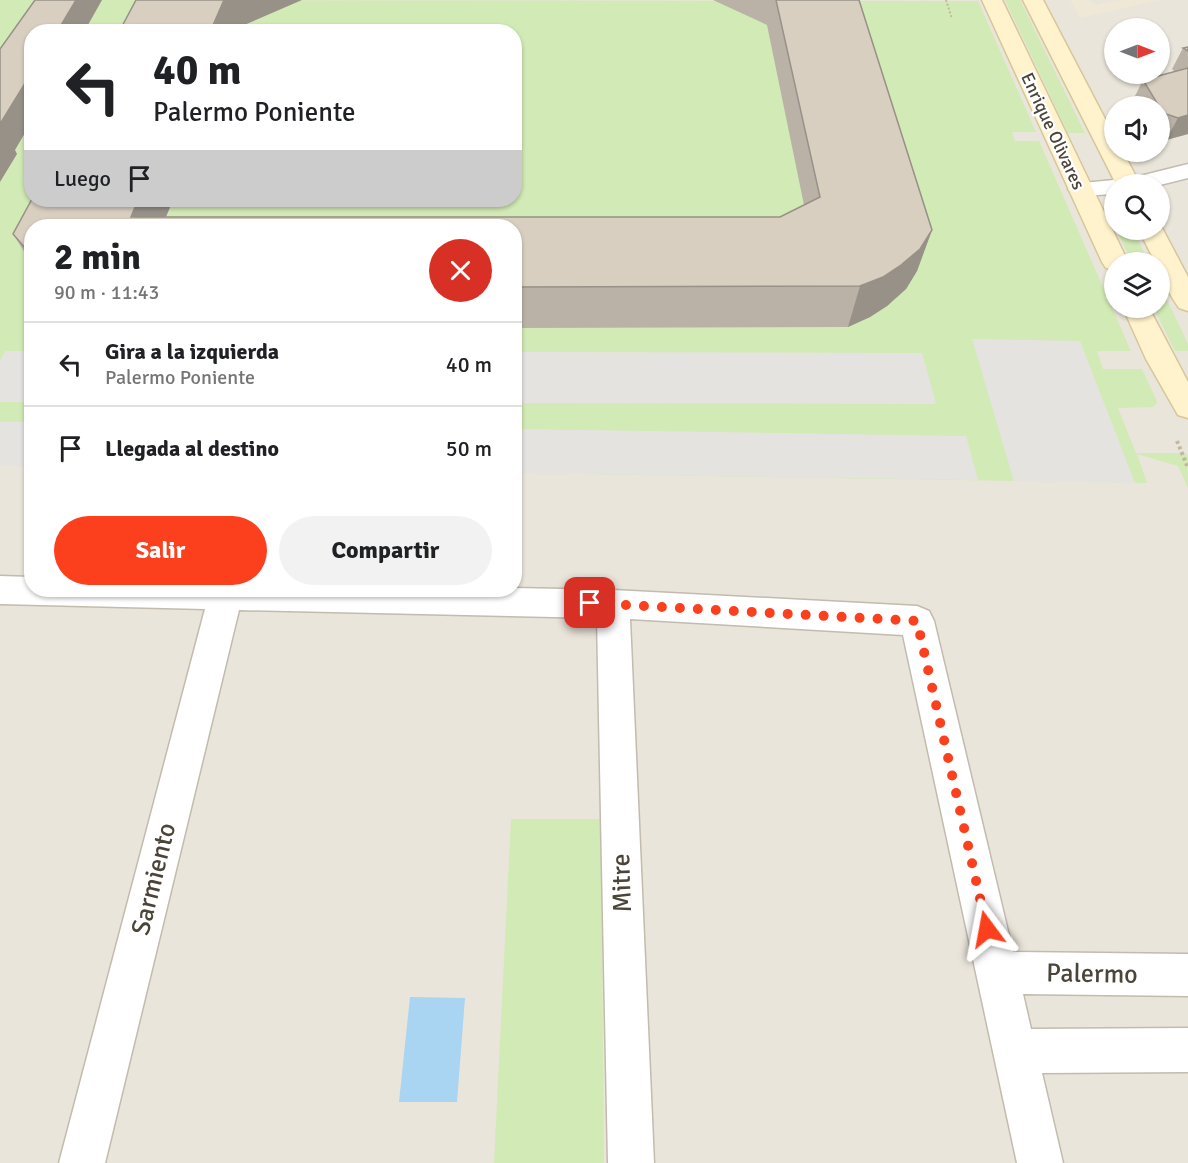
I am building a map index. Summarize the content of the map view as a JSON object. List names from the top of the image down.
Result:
{
  "streets": {
    "main road": ["Enrique Olivares"],
    "street": ["Sarmiento", "Mitre", "Palermo"]
  },
  "north": "right",
  "page": {
    "turn": ["40 m", "Palermo Poniente"],
    "then": "Luego",
    "heading": ["2 min", "90 m · 11:43"],
    "list": [
      {
        "name": "Gira a la izquierda",
        "note": "Palermo Poniente",
        "value": "40 m"
      },
      {
        "name": "Llegada al destino",
        "value": "50 m"
      }
    ],
    "buttons": ["Salir", "Compartir"]
  }
}
